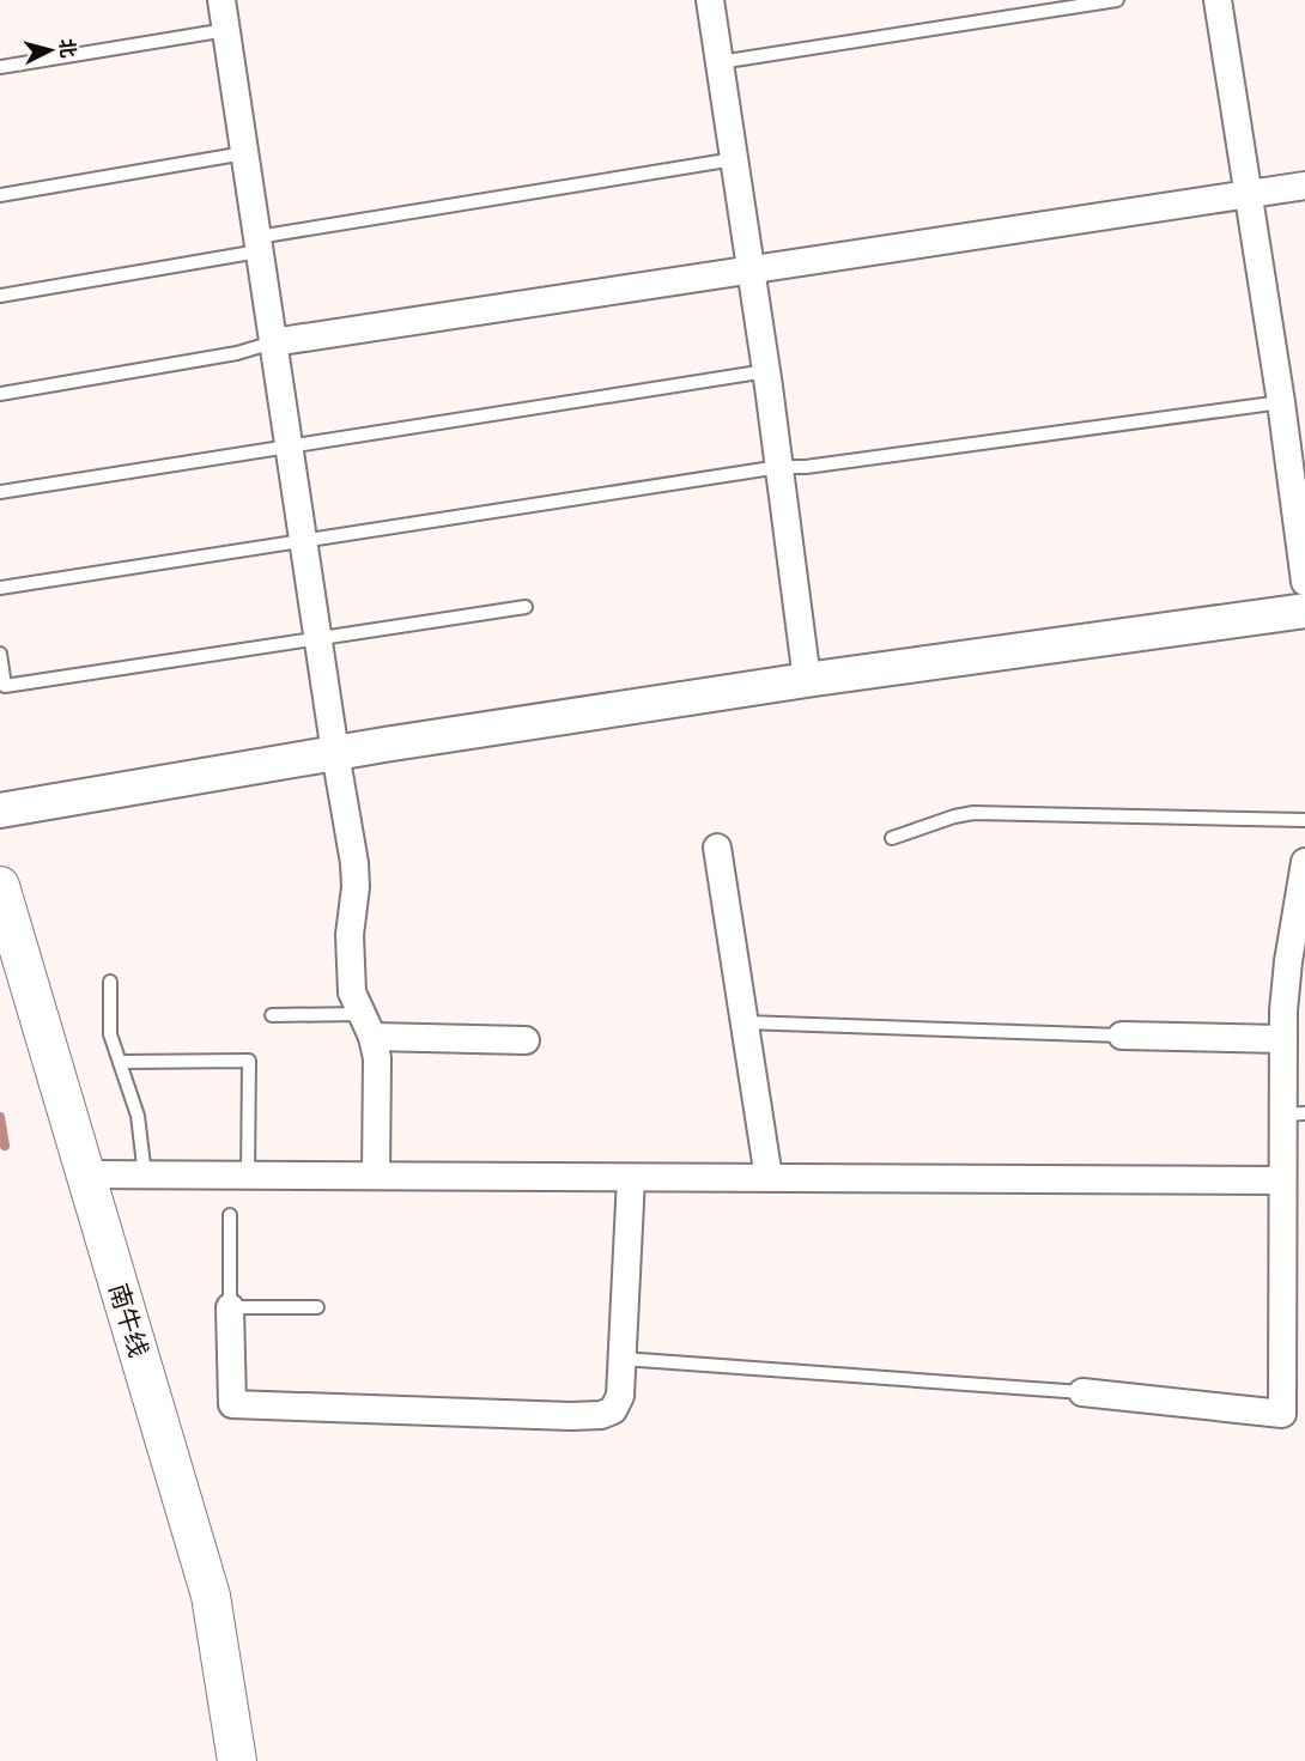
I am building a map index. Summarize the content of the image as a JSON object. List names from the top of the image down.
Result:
{
  "streets": {
    "main road": ["南牛线"]
  },
  "north": "right"
}
